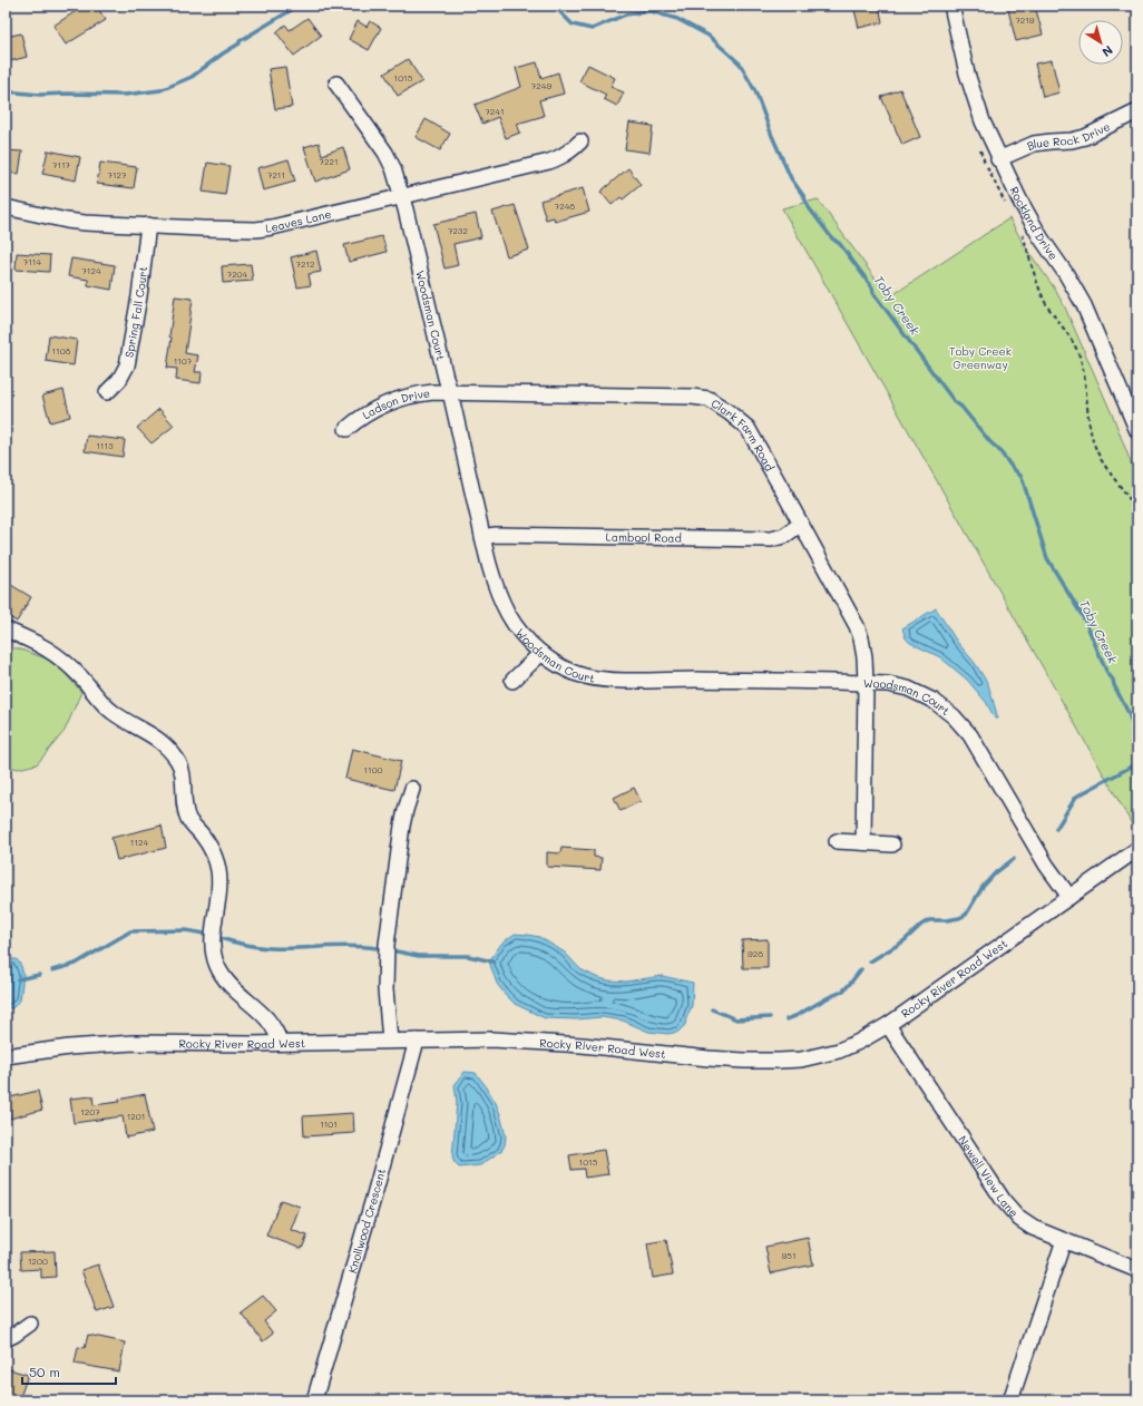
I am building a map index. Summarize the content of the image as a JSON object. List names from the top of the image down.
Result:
{
  "streets": {
    "street": [
      "Blue Rock Drive",
      "Leaves Lane",
      "Rockland Drive",
      "Spring Fall Court",
      "Woodsman Court",
      "Ladson Drive",
      "Clark Farm Road",
      "Lambool Road",
      "Rocky River Road West",
      "Newell View Lane",
      "Knollwood Crescent"
    ]
  },
  "crossings": [
    ["Blue Rock Drive", "Rockland Drive"],
    ["Leaves Lane", "Spring Fall Court"],
    ["Leaves Lane", "Woodsman Court"],
    ["Woodsman Court", "Ladson Drive"],
    ["Woodsman Court", "Clark Farm Road"],
    ["Woodsman Court", "Lambool Road"],
    ["Woodsman Court", "Rocky River Road West"],
    ["Ladson Drive", "Clark Farm Road"],
    ["Clark Farm Road", "Lambool Road"],
    ["Rocky River Road West", "Newell View Lane"],
    ["Rocky River Road West", "Knollwood Crescent"]
  ],
  "water": ["Toby Creek"],
  "parks": ["Toby Creek Greenway"],
  "house_numbers": [
    "7219",
    "1015",
    "7249",
    "7241",
    "7221",
    "7117",
    "7127",
    "7211",
    "7248",
    "7232",
    "7114",
    "7212",
    "7124",
    "7204",
    "1108",
    "1107",
    "1113",
    "1100",
    "1124",
    "928",
    "1207",
    "1201",
    "1101",
    "1015",
    "951",
    "1200"
  ],
  "scale_bar": "50 m",
  "north": "bottom right"
}
